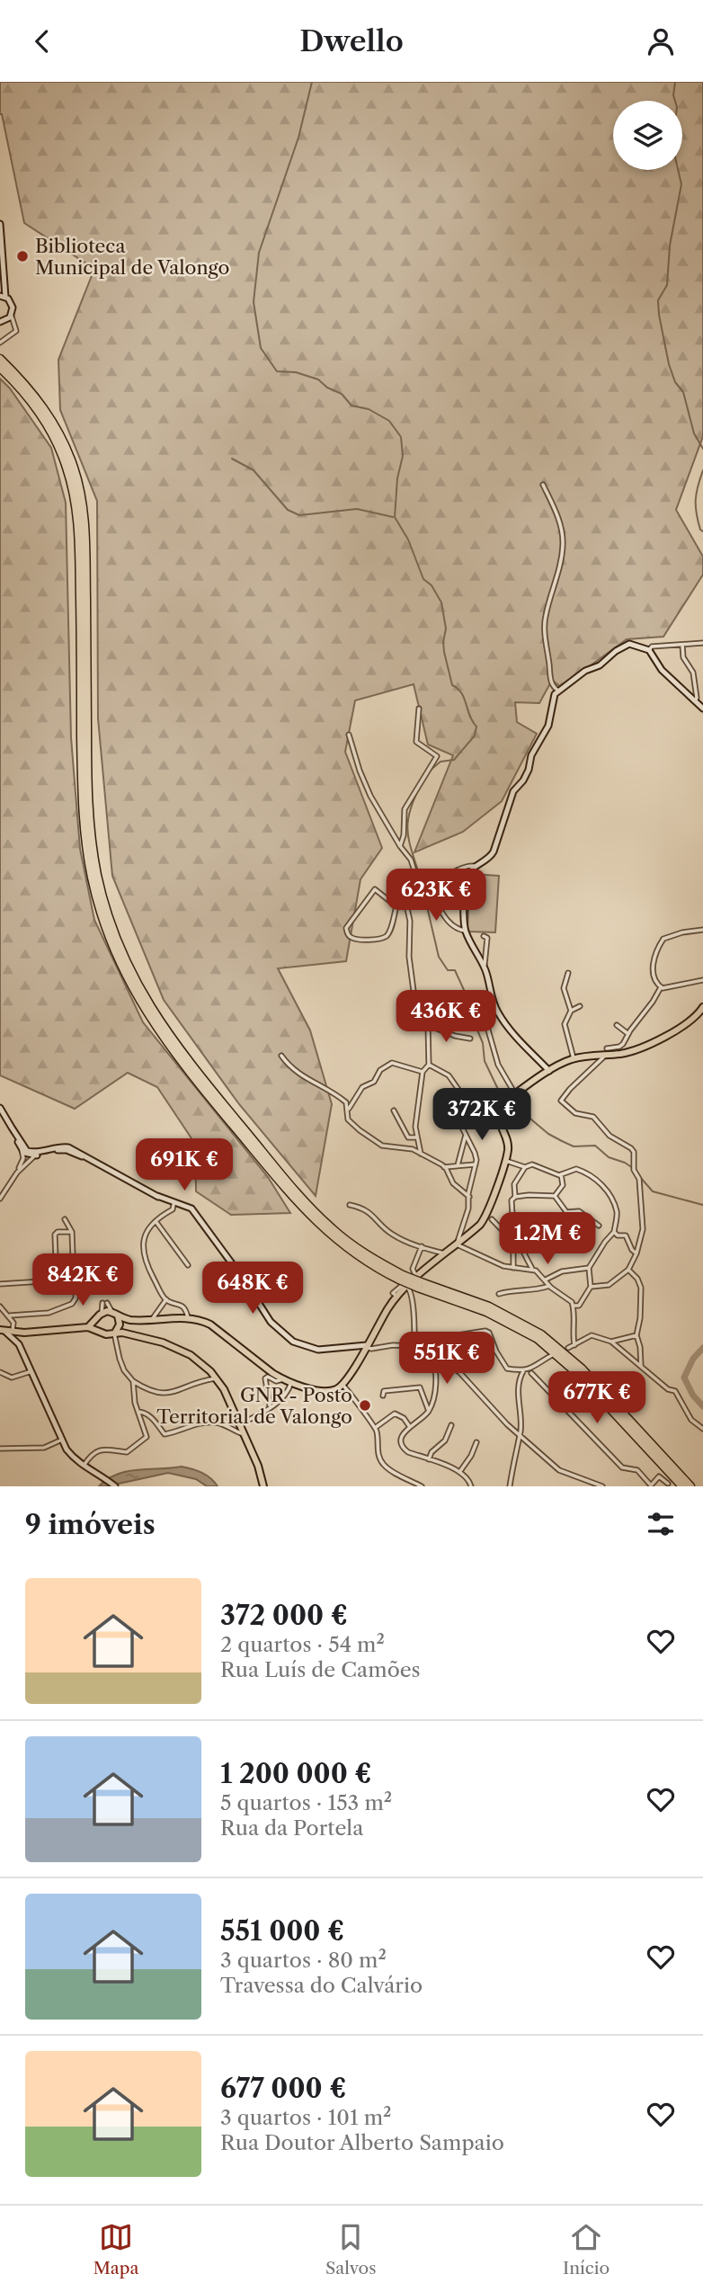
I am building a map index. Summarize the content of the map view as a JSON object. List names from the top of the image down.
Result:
{
  "places": ["Biblioteca Municipal de Valongo", "GNR - Posto Territorial de Valongo"],
  "page": {
    "header": "Dwello",
    "price": [
      "623K €",
      "436K €",
      "372K €",
      "691K €",
      "1.2M €",
      "842K €",
      "648K €",
      "551K €",
      "677K €"
    ],
    "heading": "9 imóveis",
    "list": [
      {
        "name": "372 000 €",
        "note": "2 quartos · 54 m² · Rua Luís de Camões"
      },
      {
        "name": "1 200 000 €",
        "note": "5 quartos · 153 m² · Rua da Portela"
      },
      {
        "name": "551 000 €",
        "note": "3 quartos · 80 m² · Travessa do Calvário"
      },
      {
        "name": "677 000 €",
        "note": "3 quartos · 101 m² · Rua Doutor Alberto Sampaio"
      }
    ],
    "tabs": ["Mapa", "Salvos", "Início"]
  }
}
